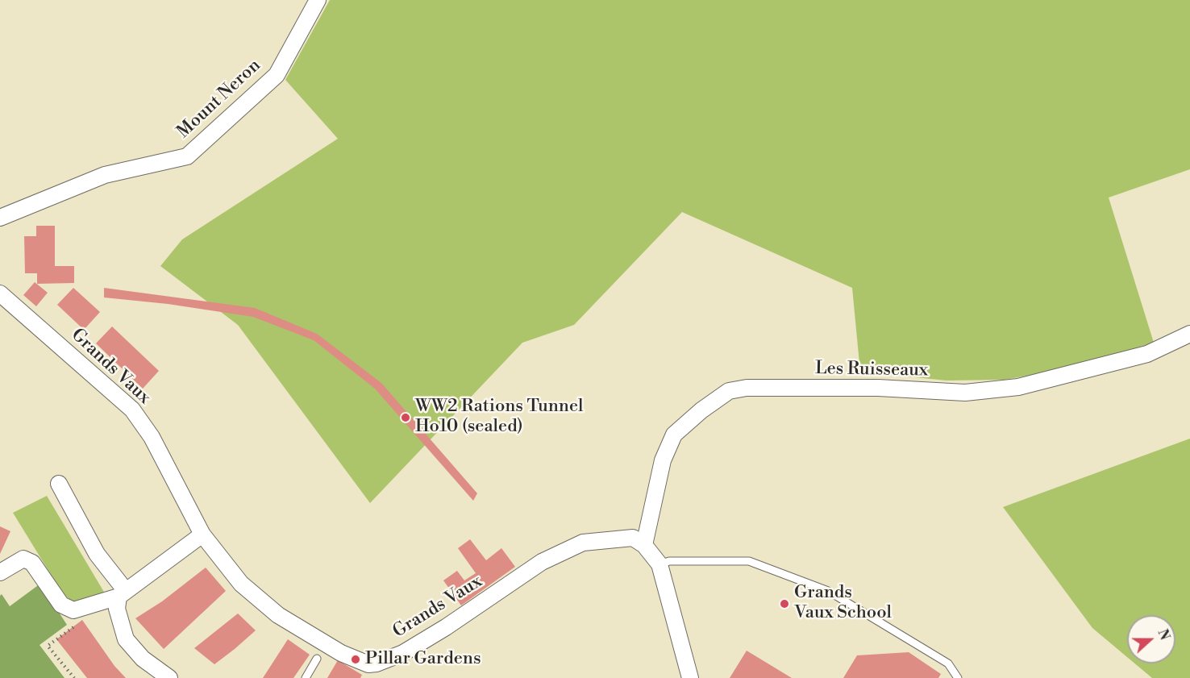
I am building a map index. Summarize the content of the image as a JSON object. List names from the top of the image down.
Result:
{
  "streets": {
    "street": ["Mount Neron", "Grands Vaux", "Les Ruisseaux"]
  },
  "crossings": [
    ["Grands Vaux", "Les Ruisseaux"]
  ],
  "places": ["WW2 Rations Tunnel Ho10 (sealed)", "Grands Vaux School", "Pillar Gardens"],
  "north": "right"
}
